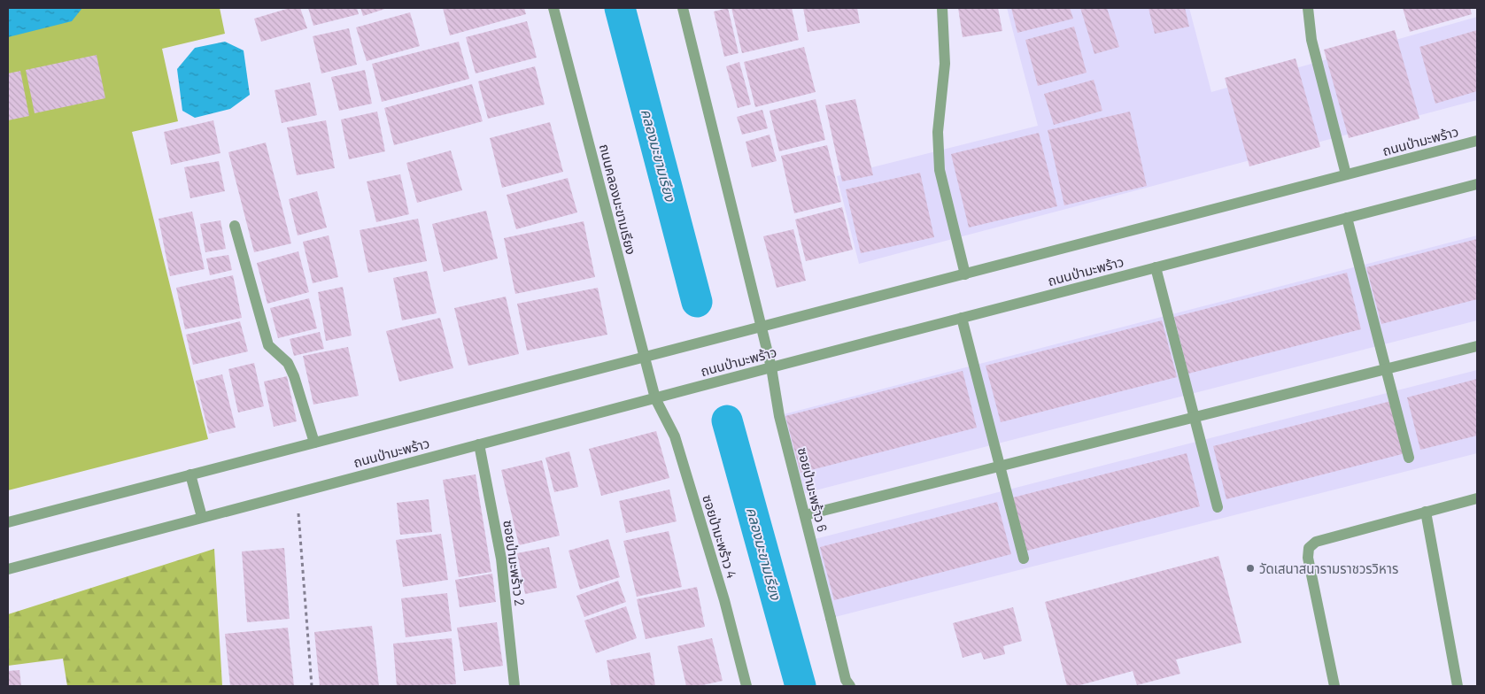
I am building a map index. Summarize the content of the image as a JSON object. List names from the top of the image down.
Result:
{
  "streets": {
    "street": [
      "ถนนป่ามะพร้าว",
      "ถนนคลองมะขามเรียง",
      "ซอยป่ามะพร้าว 6",
      "ซอยป่ามะพร้าว 4",
      "ซอยป่ามะพร้าว 2"
    ]
  },
  "crossings": [
    ["ถนนป่ามะพร้าว", "ถนนคลองมะขามเรียง"],
    ["ถนนป่ามะพร้าว", "ซอยป่ามะพร้าว 6"],
    ["ถนนป่ามะพร้าว", "ซอยป่ามะพร้าว 4"],
    ["ถนนป่ามะพร้าว", "ซอยป่ามะพร้าว 2"],
    ["ถนนคลองมะขามเรียง", "ซอยป่ามะพร้าว 4"]
  ],
  "water": ["คลองมะขามเรียง"],
  "places": ["วัดเสนาสนารามราชวรวิหาร"]
}
